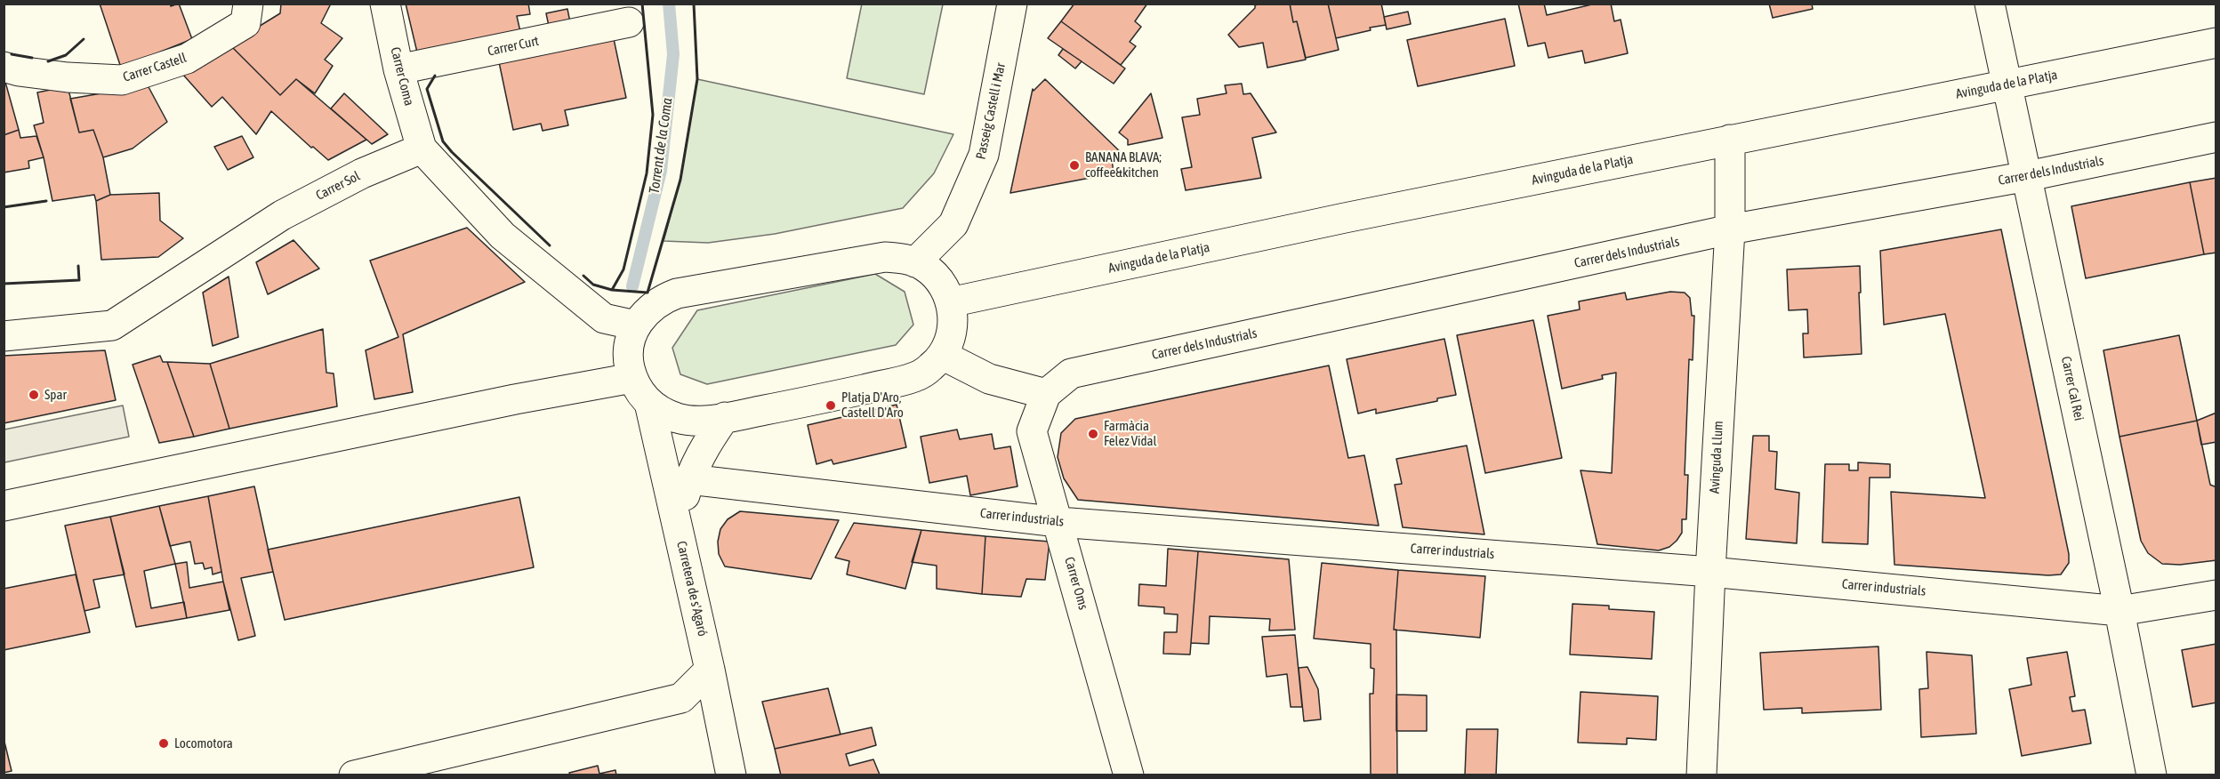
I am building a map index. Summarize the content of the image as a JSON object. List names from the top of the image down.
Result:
{
  "streets": {
    "street": [
      "Carrer Curt",
      "Carrer Castell",
      "Carrer Coma",
      "Avinguda de la Platja",
      "Passeig Castell i Mar",
      "Carrer dels Industrials",
      "Carrer Sol",
      "Carrer Cal Rei",
      "Avinguda Llum",
      "Carrer industrials",
      "Carrer Oms",
      "Carretera de s'Agaró"
    ]
  },
  "crossings": [
    ["Carrer Curt", "Carrer Coma"],
    ["Carrer Coma", "Carrer Sol"],
    ["Avinguda de la Platja", "Carrer Cal Rei"],
    ["Avinguda de la Platja", "Avinguda Llum"],
    ["Carrer dels Industrials", "Carrer Cal Rei"],
    ["Carrer dels Industrials", "Avinguda Llum"],
    ["Carrer dels Industrials", "Carrer Oms"],
    ["Carrer Cal Rei", "Carrer industrials"],
    ["Avinguda Llum", "Carrer industrials"],
    ["Carrer industrials", "Carrer Oms"]
  ],
  "water": ["Torrent de la Coma"],
  "places": [
    "BANANA BLAVA; coffee&kitchen",
    "Spar",
    "Platja D'Aro, Castell D'Aro",
    "Farmàcia Felez Vidal",
    "Locomotora"
  ]
}
